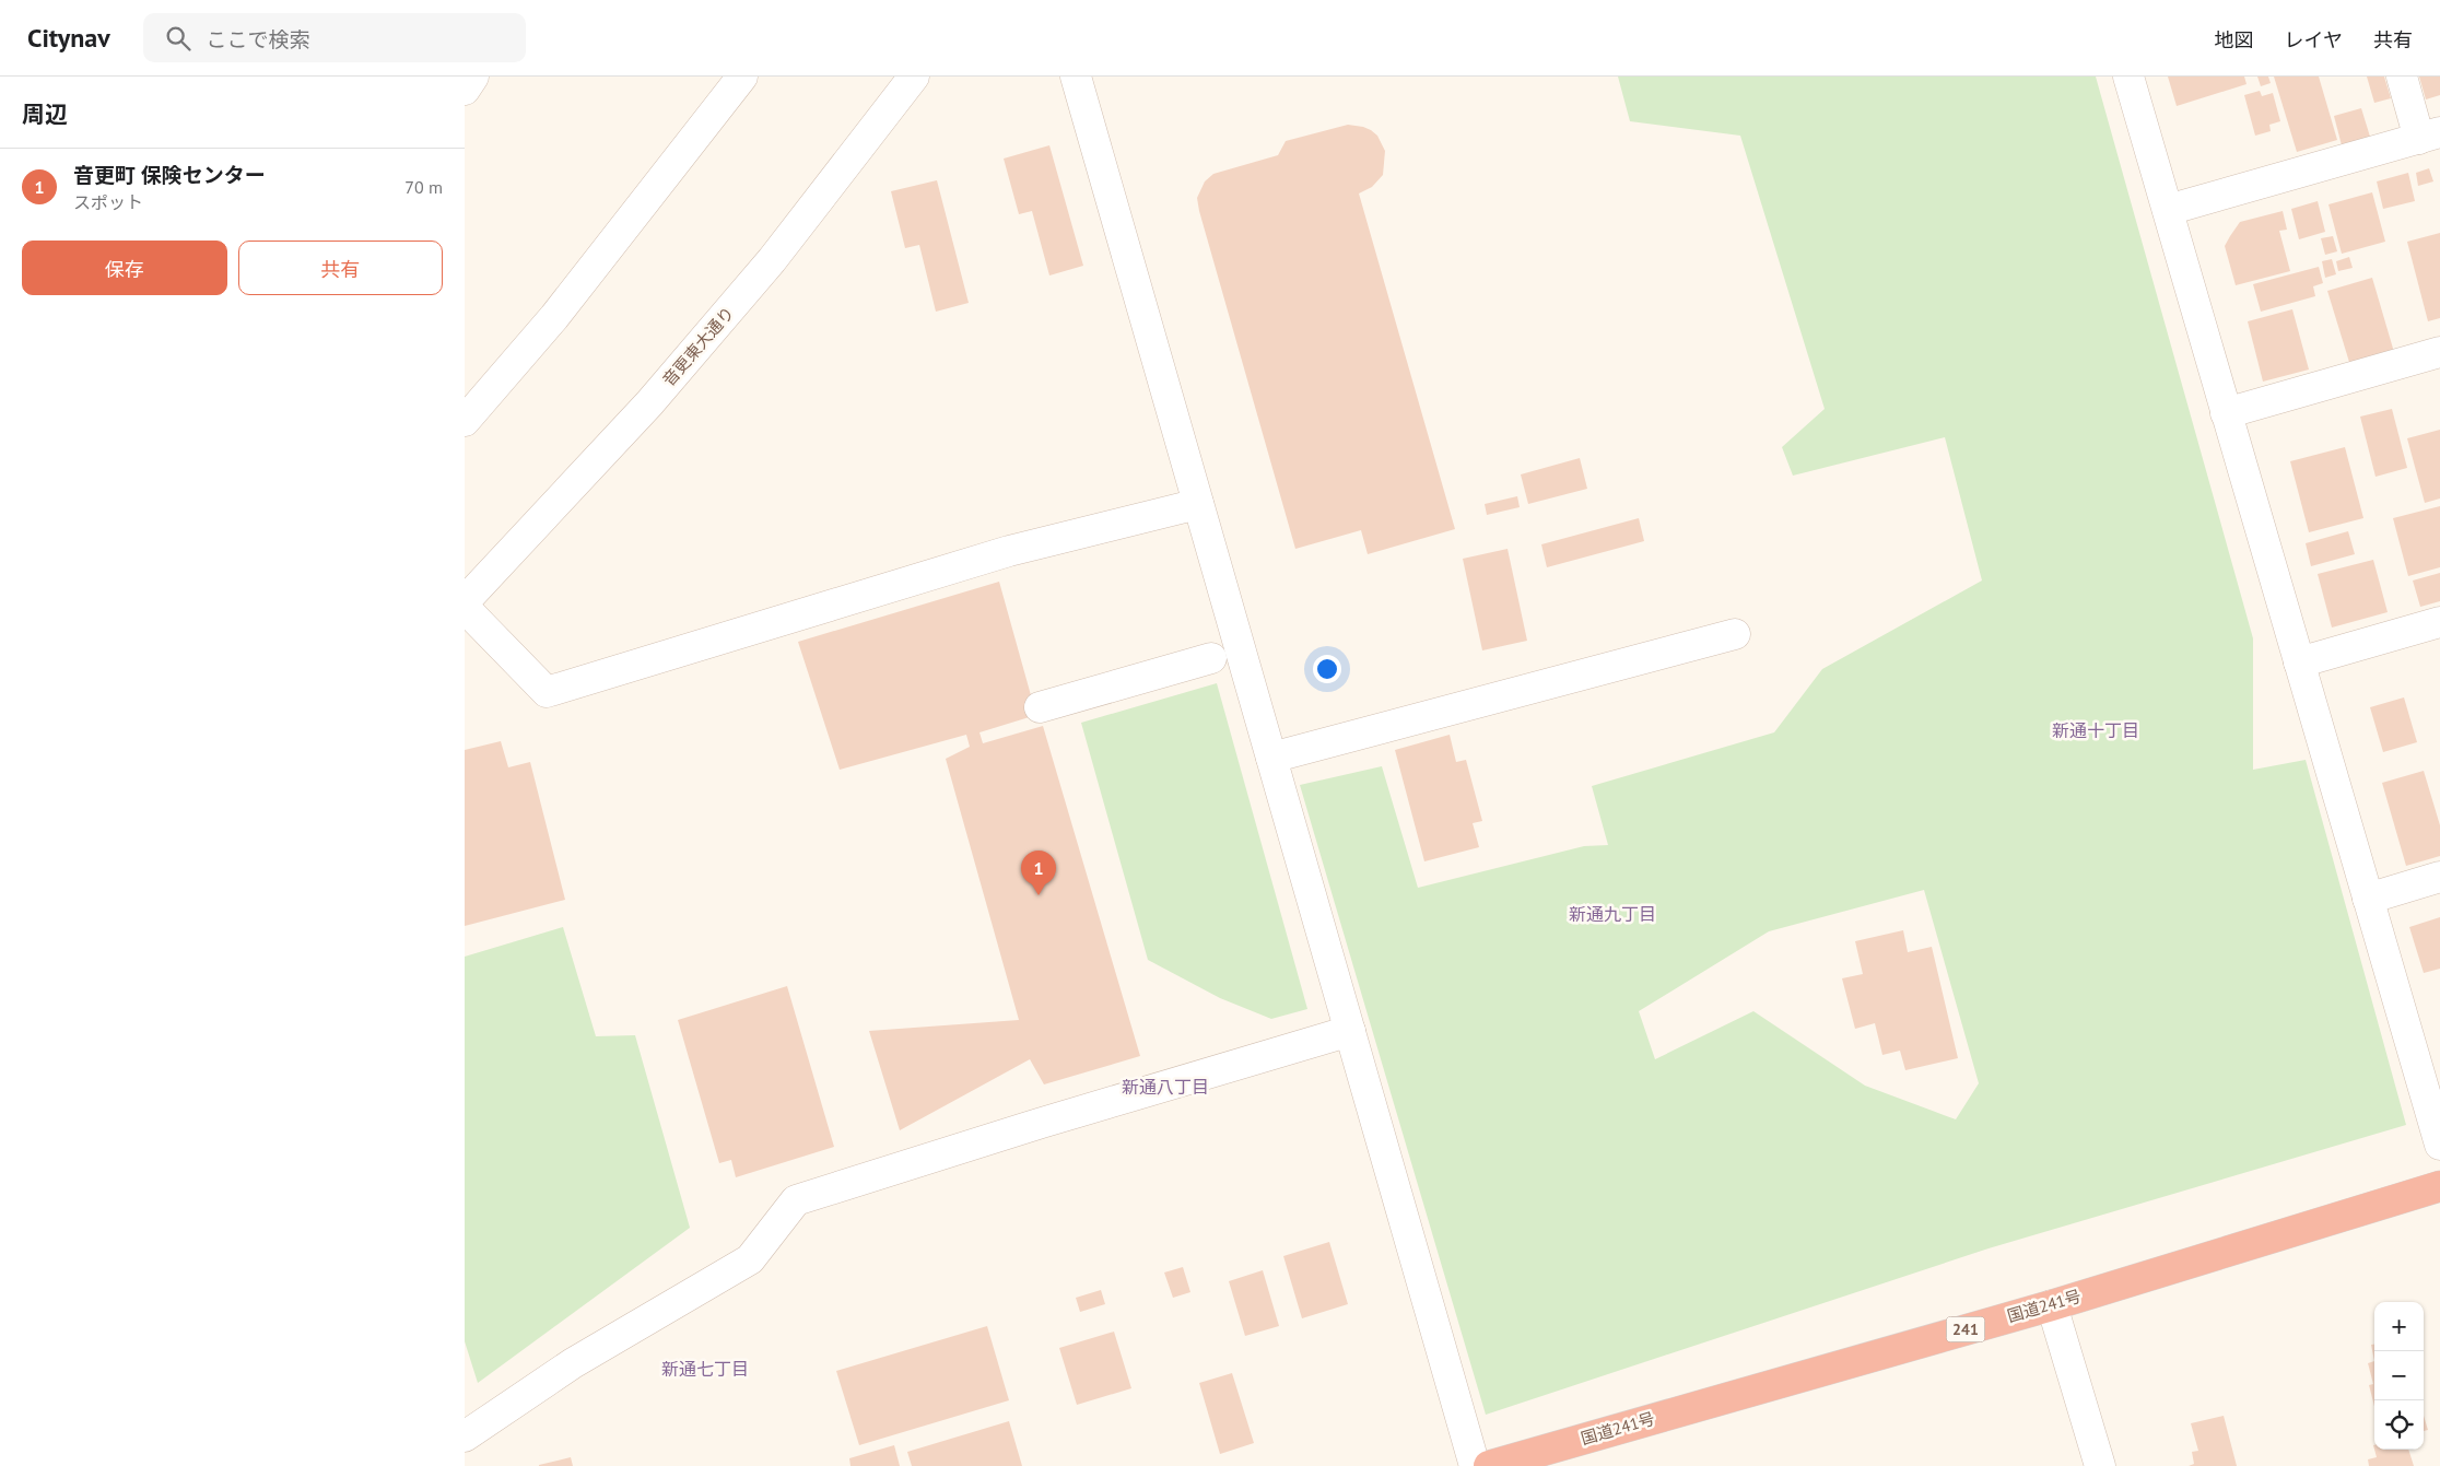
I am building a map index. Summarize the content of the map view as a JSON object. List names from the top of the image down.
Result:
{
  "streets": {
    "highway": ["国道241号", "241"],
    "street": ["音更東大通り"]
  },
  "districts": [
    "新通十丁目",
    "新通九丁目",
    "新通八丁目",
    "新通七丁目"
  ],
  "page": {
    "header": "Citynav",
    "search": "ここで検索",
    "nav": ["地図", "レイヤ", "共有"],
    "heading": "周辺",
    "list": [
      {
        "mark": "1",
        "name": "音更町 保険センター",
        "note": "スポット",
        "value": "70 m"
      }
    ],
    "buttons": ["保存", "共有"],
    "pins": "1",
    "map_buttons": ["+", "−"]
  }
}
